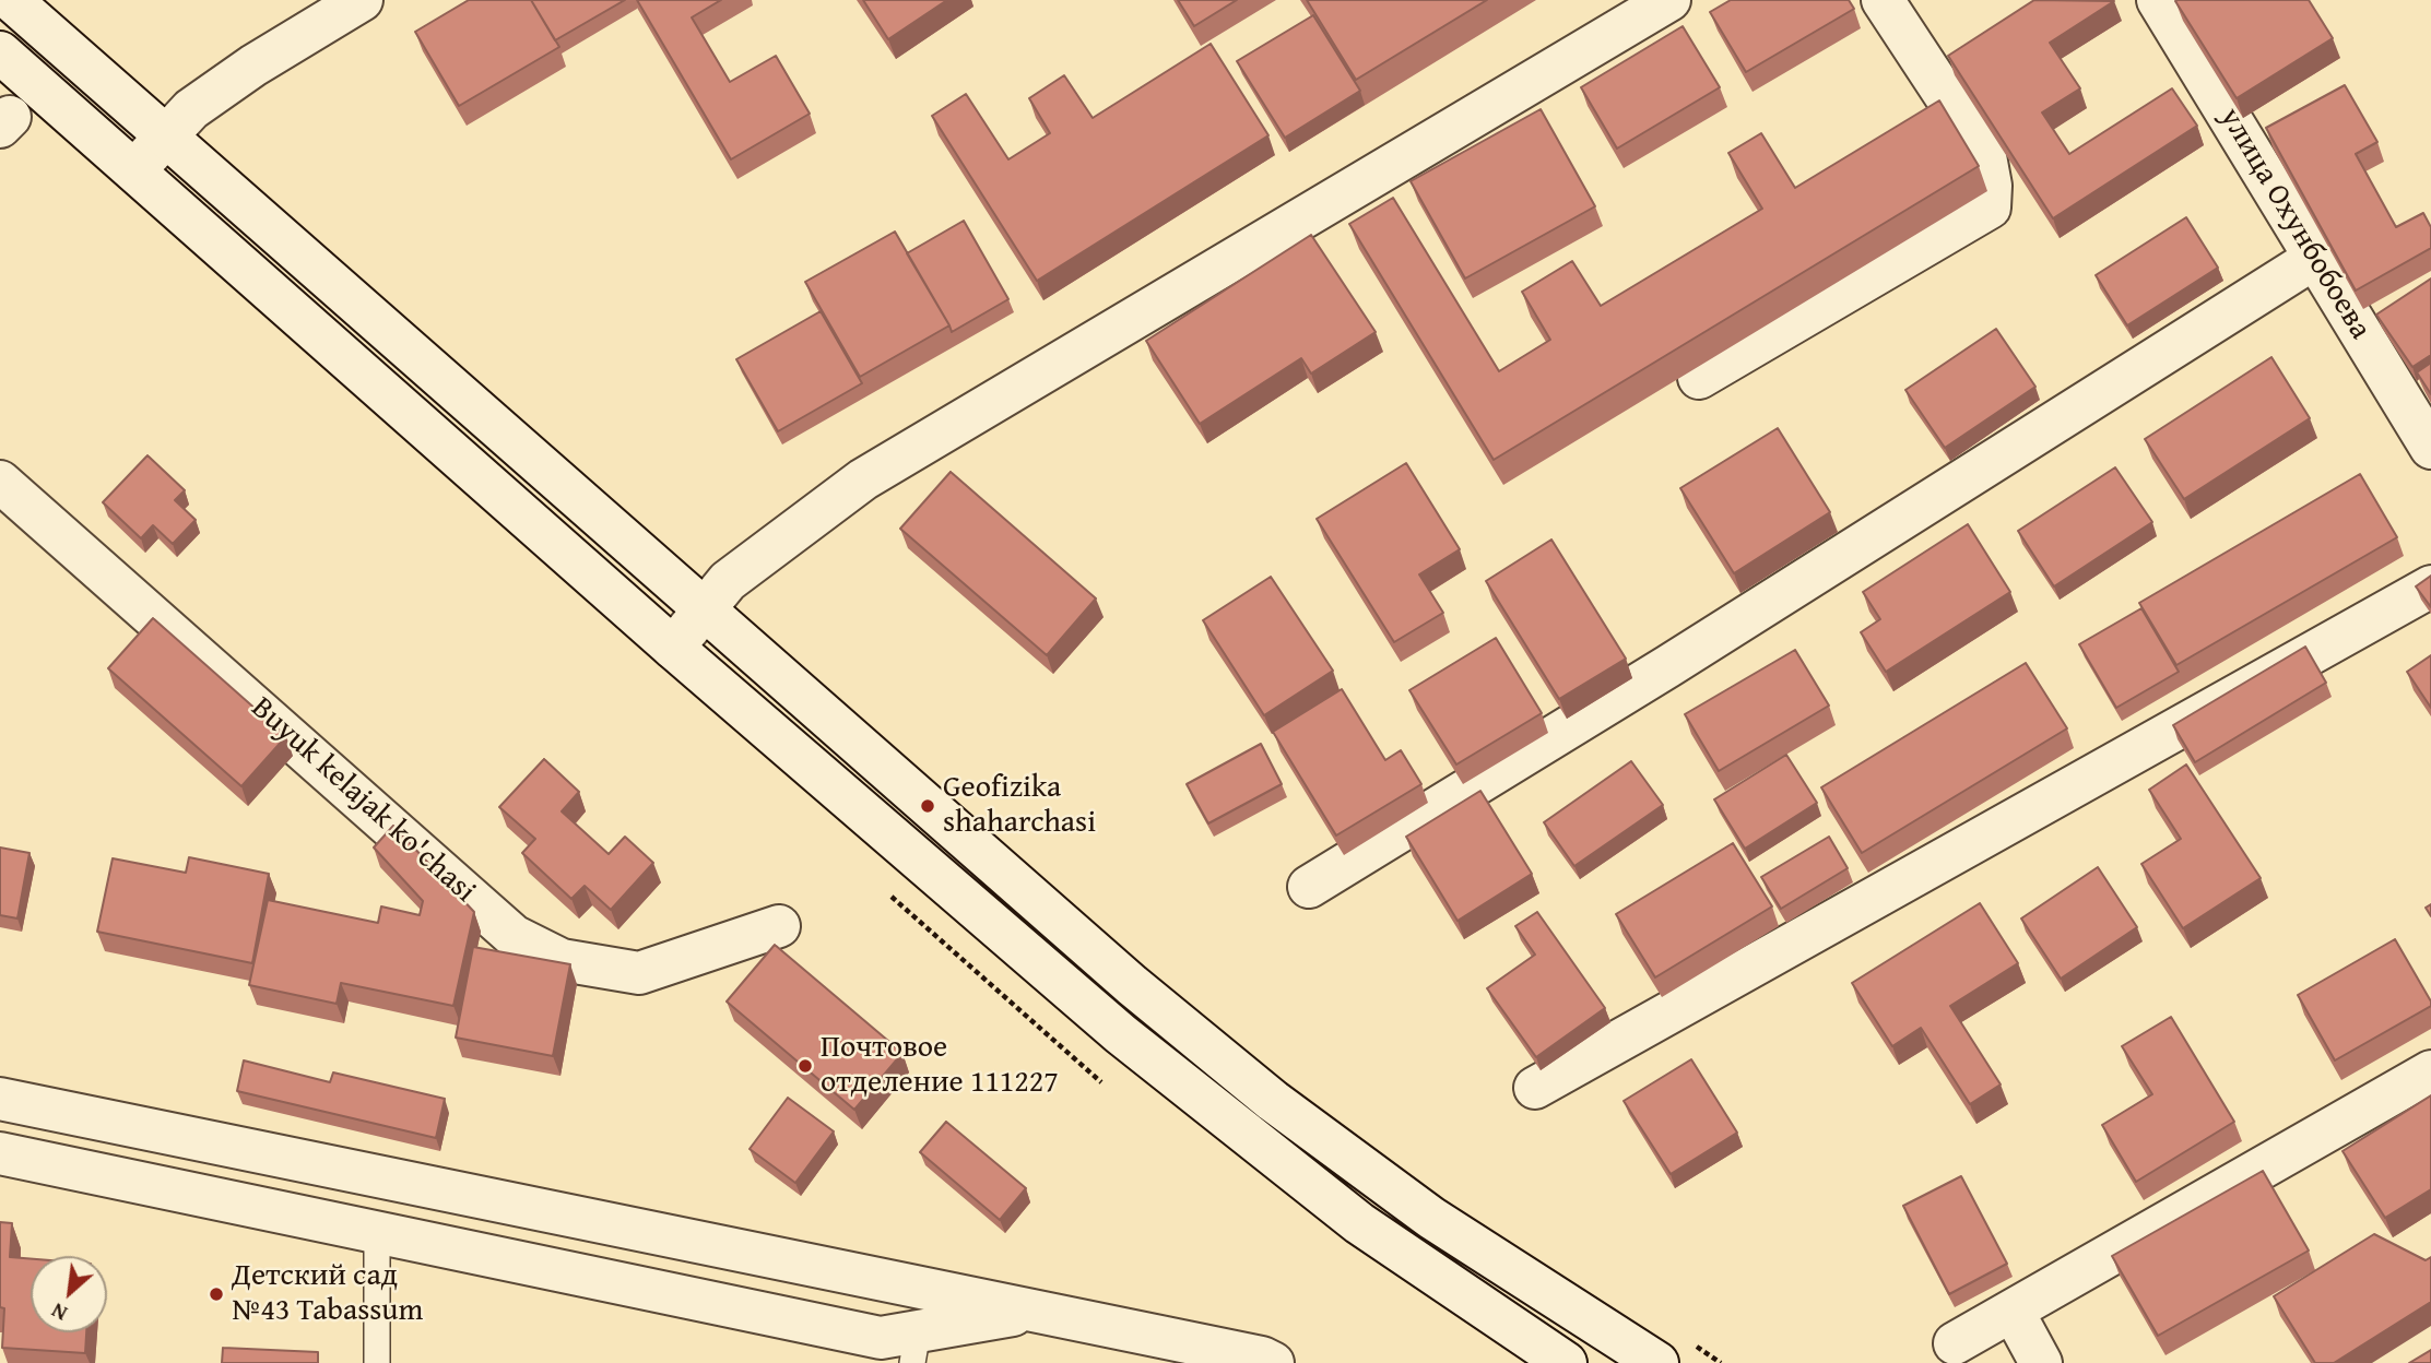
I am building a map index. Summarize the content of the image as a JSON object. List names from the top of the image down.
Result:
{
  "streets": {
    "street": ["улица Охунбобоева", "Buyuk kelajak ko'chasi"]
  },
  "places": ["Geofizika shaharchasi", "Почтовое отделение 111227", "Детский сад №43 Tabassum"],
  "north": "bottom left"
}
